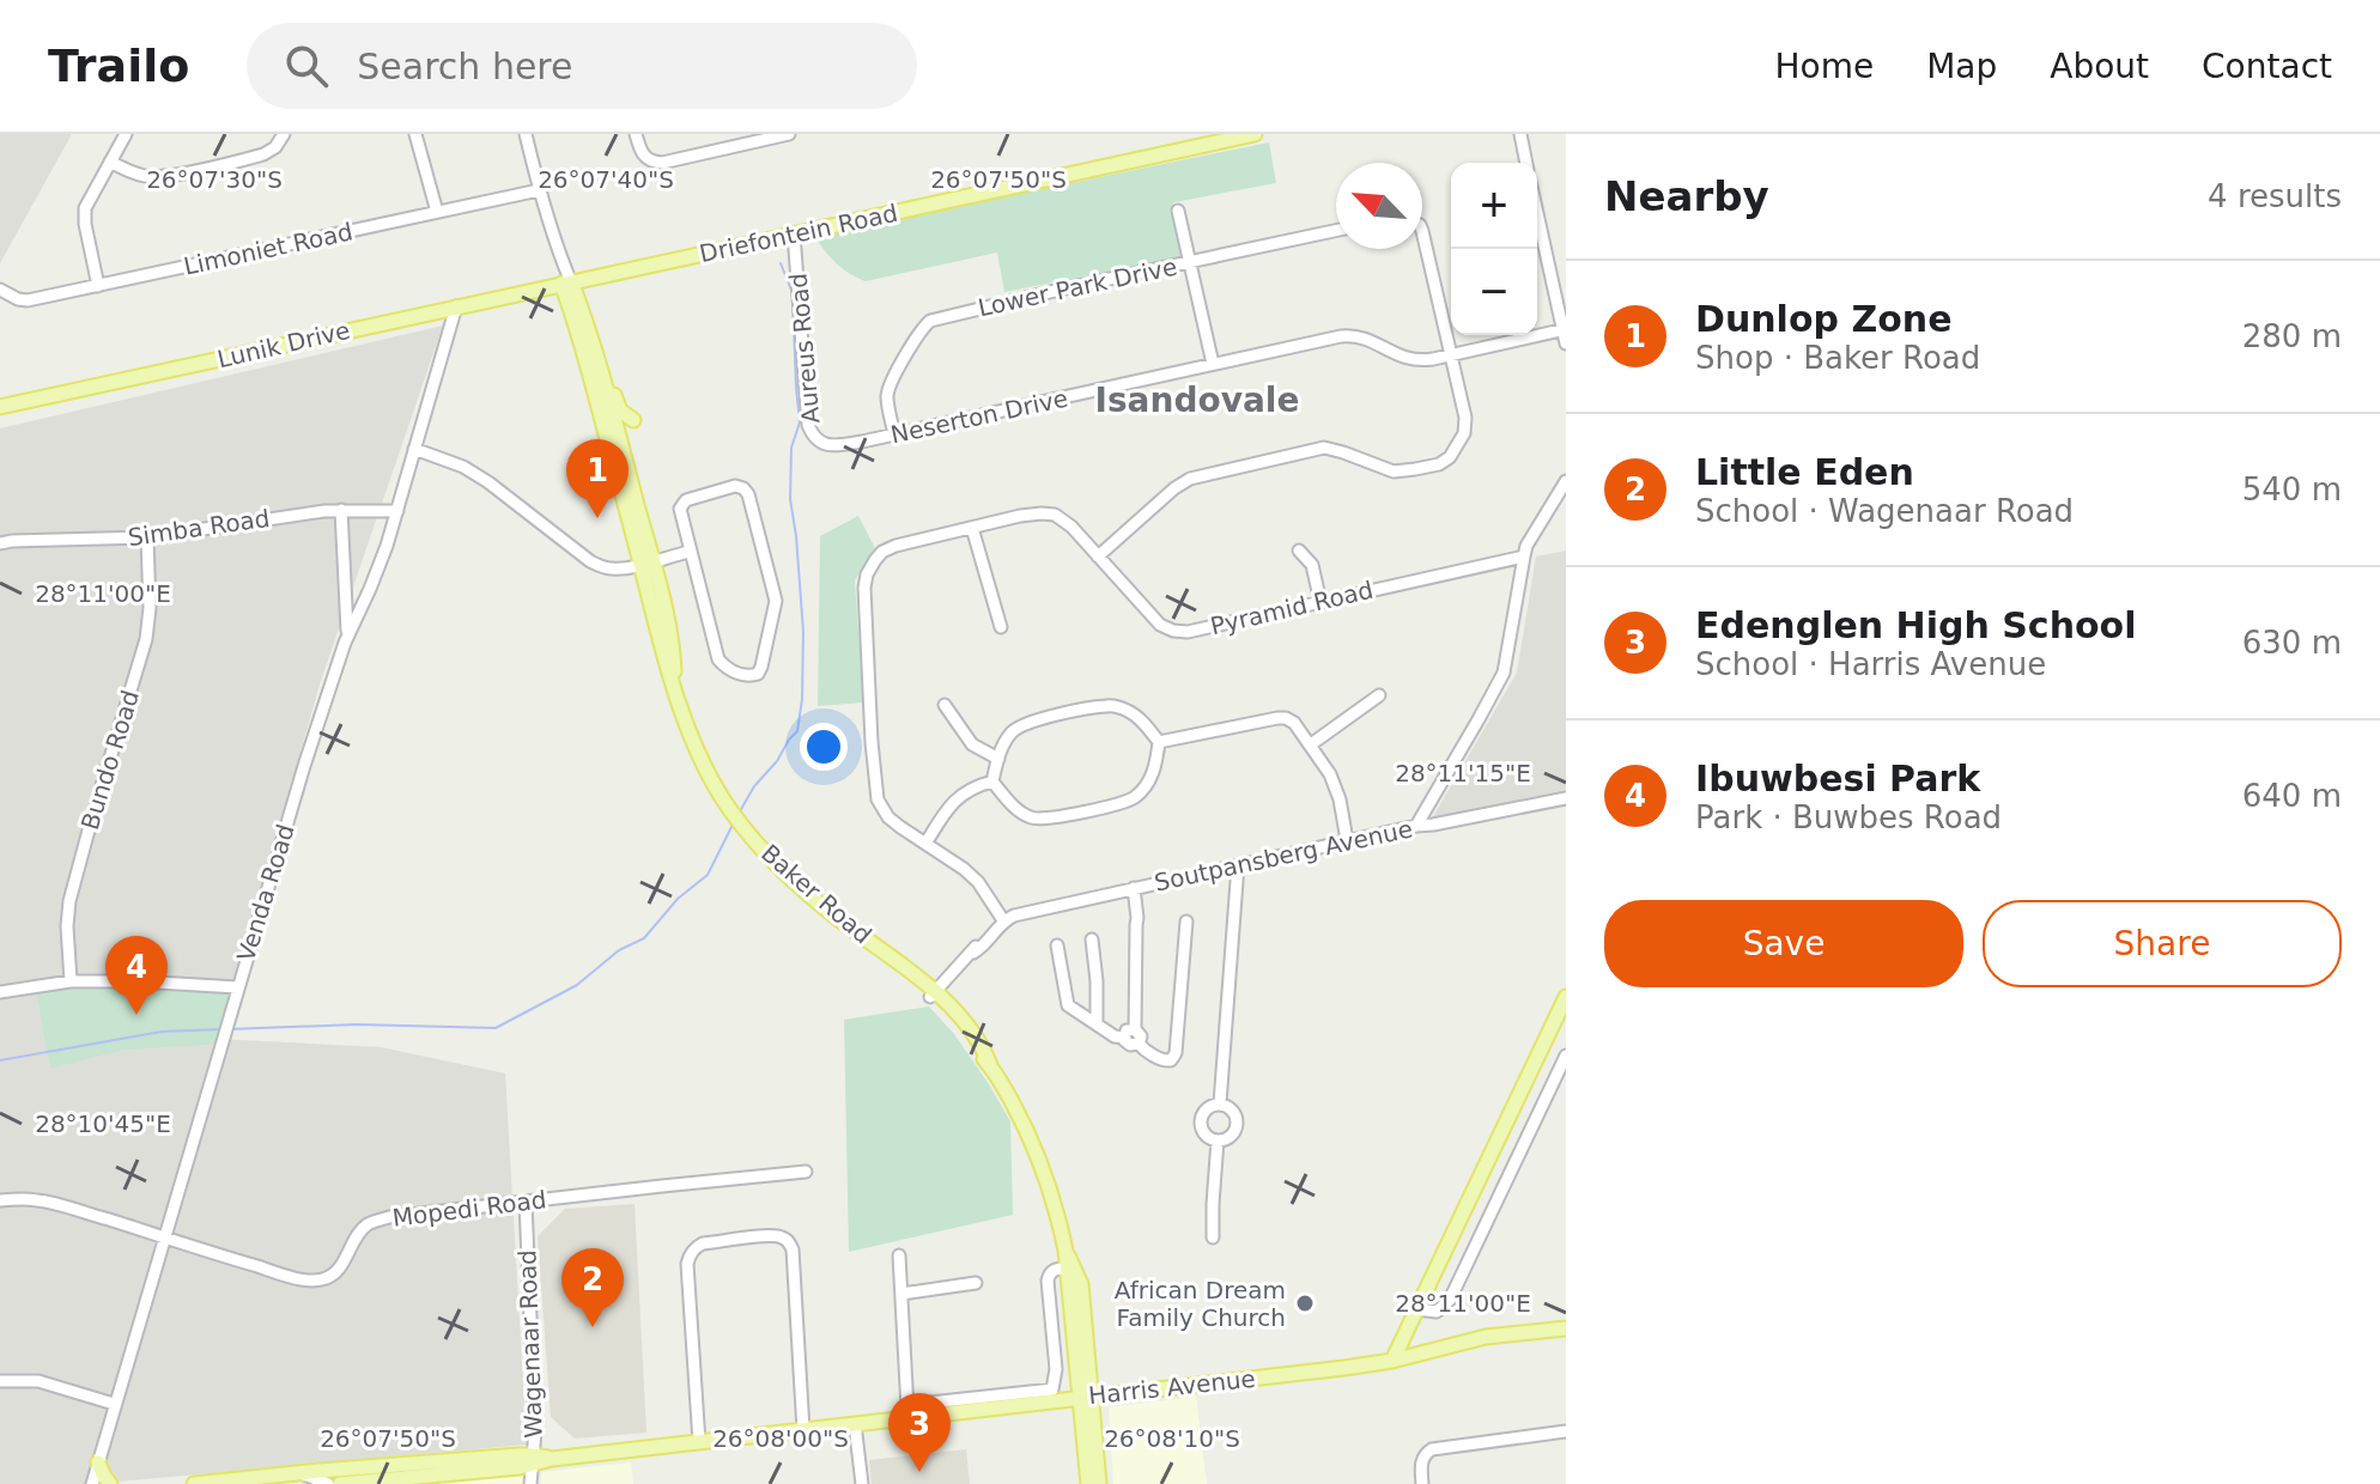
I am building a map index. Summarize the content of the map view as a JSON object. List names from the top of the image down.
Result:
{
  "streets": {
    "main road": [
      "Driefontein Road",
      "Lunik Drive",
      "Baker Road",
      "Harris Avenue"
    ],
    "street": [
      "Limoniet Road",
      "Lower Park Drive",
      "Aureus Road",
      "Neserton Drive",
      "Simba Road",
      "Pyramid Road",
      "Bundo Road",
      "Soutpansberg Avenue",
      "Venda Road",
      "Mopedi Road",
      "Wagenaar Road"
    ]
  },
  "crossings": [
    ["Driefontein Road", "Lunik Drive"],
    ["Driefontein Road", "Aureus Road"],
    ["Driefontein Road", "Baker Road"],
    ["Lower Park Drive", "Neserton Drive"],
    ["Lunik Drive", "Venda Road"],
    ["Lunik Drive", "Baker Road"],
    ["Aureus Road", "Neserton Drive"],
    ["Simba Road", "Bundo Road"],
    ["Simba Road", "Venda Road"],
    ["Pyramid Road", "Soutpansberg Avenue"],
    ["Venda Road", "Mopedi Road"],
    ["Baker Road", "Harris Avenue"],
    ["Mopedi Road", "Wagenaar Road"],
    ["Wagenaar Road", "Harris Avenue"]
  ],
  "districts": ["Isandovale"],
  "places": ["African Dream Family Church"],
  "north": "top left",
  "page": {
    "header": "Trailo",
    "search": "Search here",
    "nav": [
      "Home",
      "Map",
      "About",
      "Contact"
    ],
    "heading": ["Nearby", "4 results"],
    "map_buttons": ["+", "−"],
    "list": [
      {
        "mark": "1",
        "name": "Dunlop Zone",
        "note": "Shop · Baker Road",
        "value": "280 m"
      },
      {
        "mark": "2",
        "name": "Little Eden",
        "note": "School · Wagenaar Road",
        "value": "540 m"
      },
      {
        "mark": "3",
        "name": "Edenglen High School",
        "note": "School · Harris Avenue",
        "value": "630 m"
      },
      {
        "mark": "4",
        "name": "Ibuwbesi Park",
        "note": "Park · Buwbes Road",
        "value": "640 m"
      }
    ],
    "pins": [
      "1",
      "4",
      "2",
      "3"
    ],
    "buttons": ["Save", "Share"]
  },
  "coordinates": [
    "26°07'30\"S",
    "26°07'40\"S",
    "26°07'50\"S",
    "28°11'00\"E",
    "28°11'15\"E",
    "28°10'45\"E",
    "26°08'00\"S",
    "26°08'10\"S"
  ]
}
